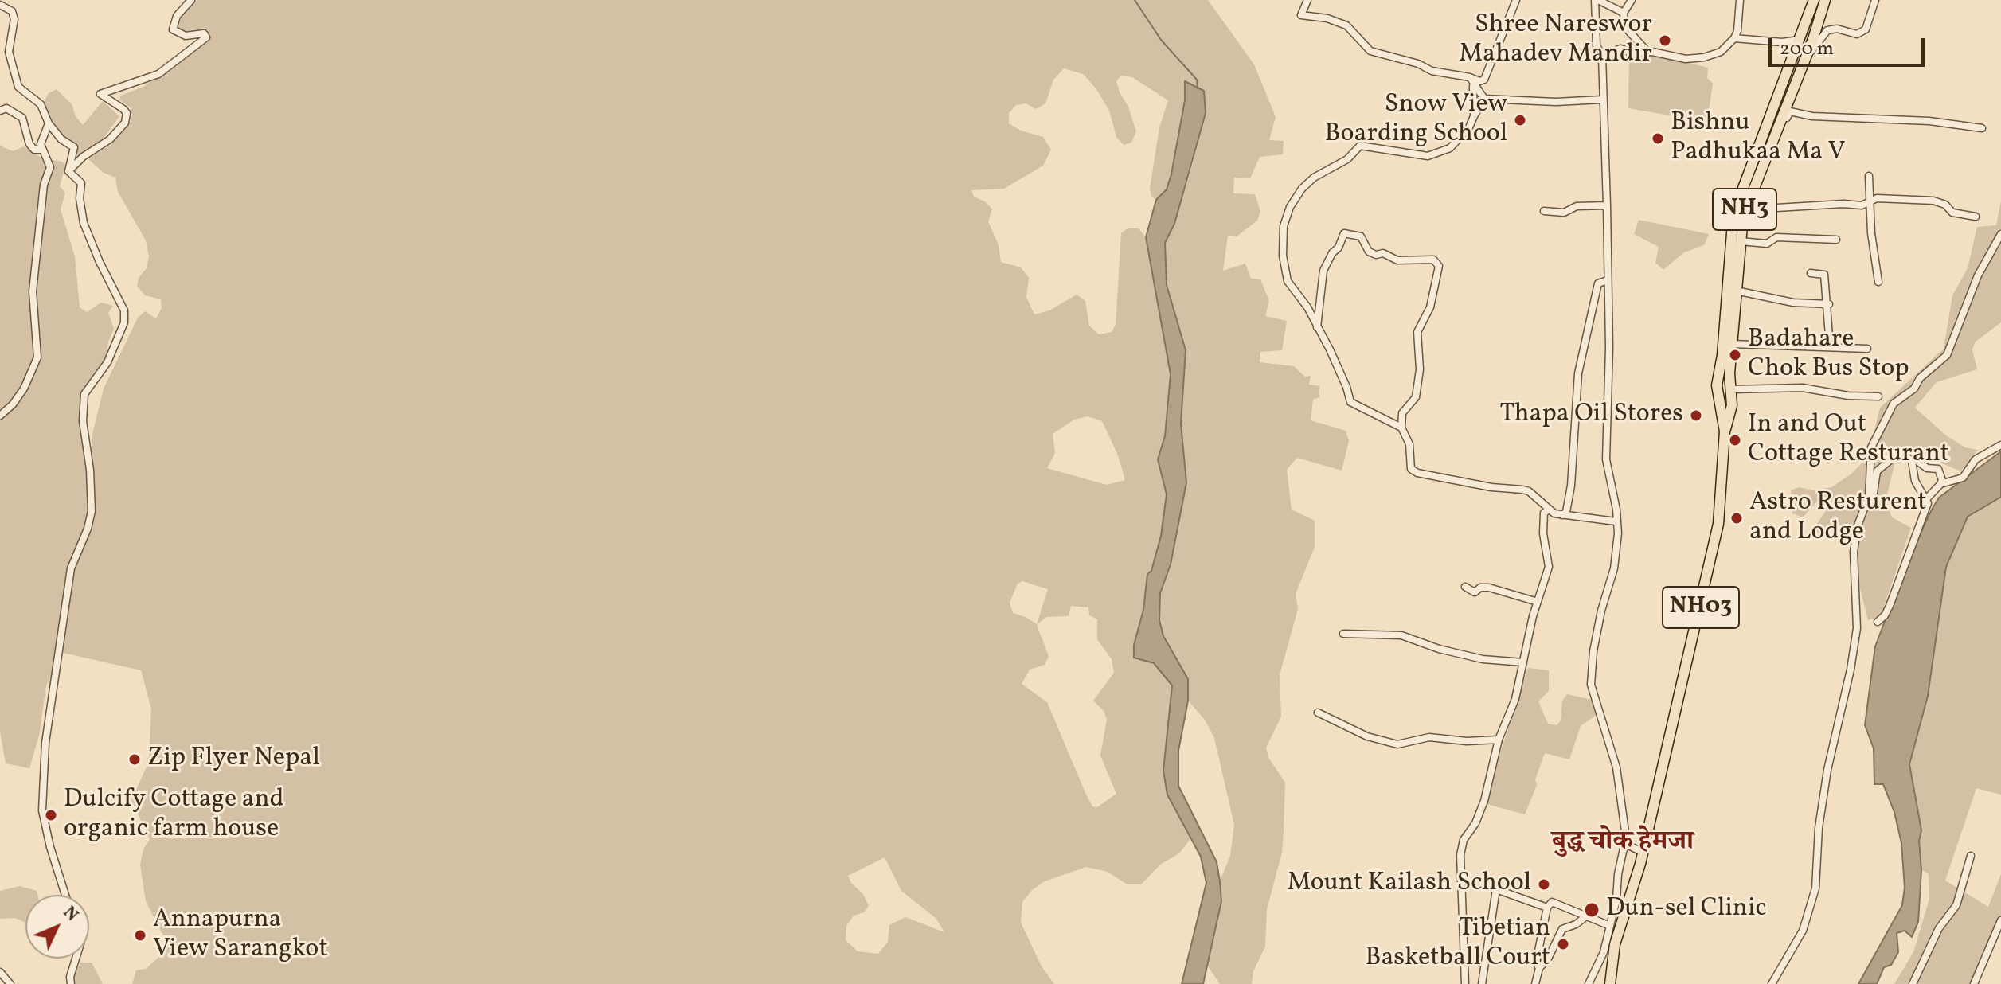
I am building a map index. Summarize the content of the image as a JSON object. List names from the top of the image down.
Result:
{
  "streets": {
    "highway": ["NH3", "NH03"]
  },
  "crossings": [
    ["NH3", "NH03"]
  ],
  "districts": ["बुद्ध चोक हेमजा"],
  "places": [
    "Shree Nareswor Mahadev Mandir",
    "Snow View Boarding School",
    "Bishnu Padhukaa Ma V",
    "Badahare Chok Bus Stop",
    "Thapa Oil Stores",
    "In and Out Cottage Resturant",
    "Astro Resturent and Lodge",
    "Zip Flyer Nepal",
    "Dulcify Cottage and organic farm house",
    "Mount Kailash School",
    "Dun-sel Clinic",
    "Annapurna View Sarangkot",
    "Tibetian Basketball Court"
  ],
  "scale_bar": "200 m",
  "north": "top right"
}
